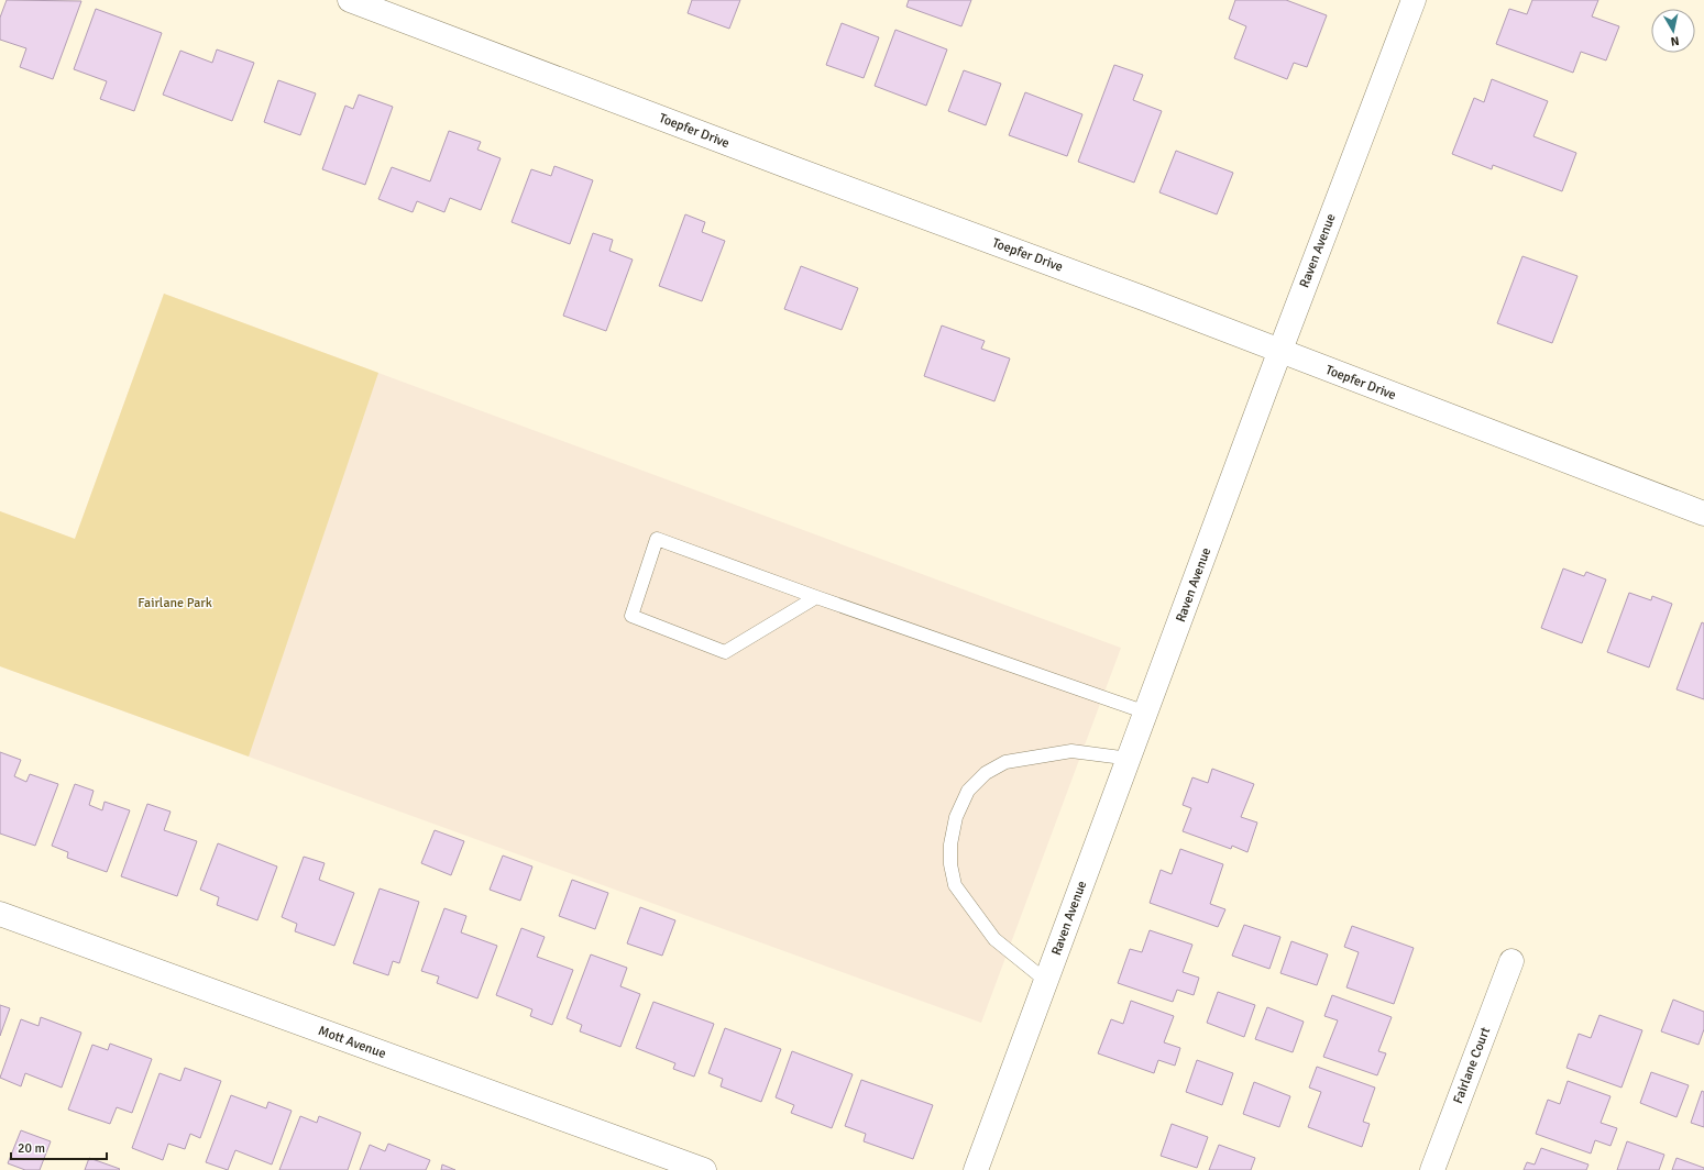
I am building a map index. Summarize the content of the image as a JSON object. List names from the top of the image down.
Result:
{
  "streets": {
    "street": [
      "Toepfer Drive",
      "Raven Avenue",
      "Mott Avenue",
      "Fairlane Court"
    ]
  },
  "crossings": [
    ["Toepfer Drive", "Raven Avenue"]
  ],
  "parks": ["Fairlane Park"],
  "scale_bar": "20 m",
  "north": "bottom"
}
